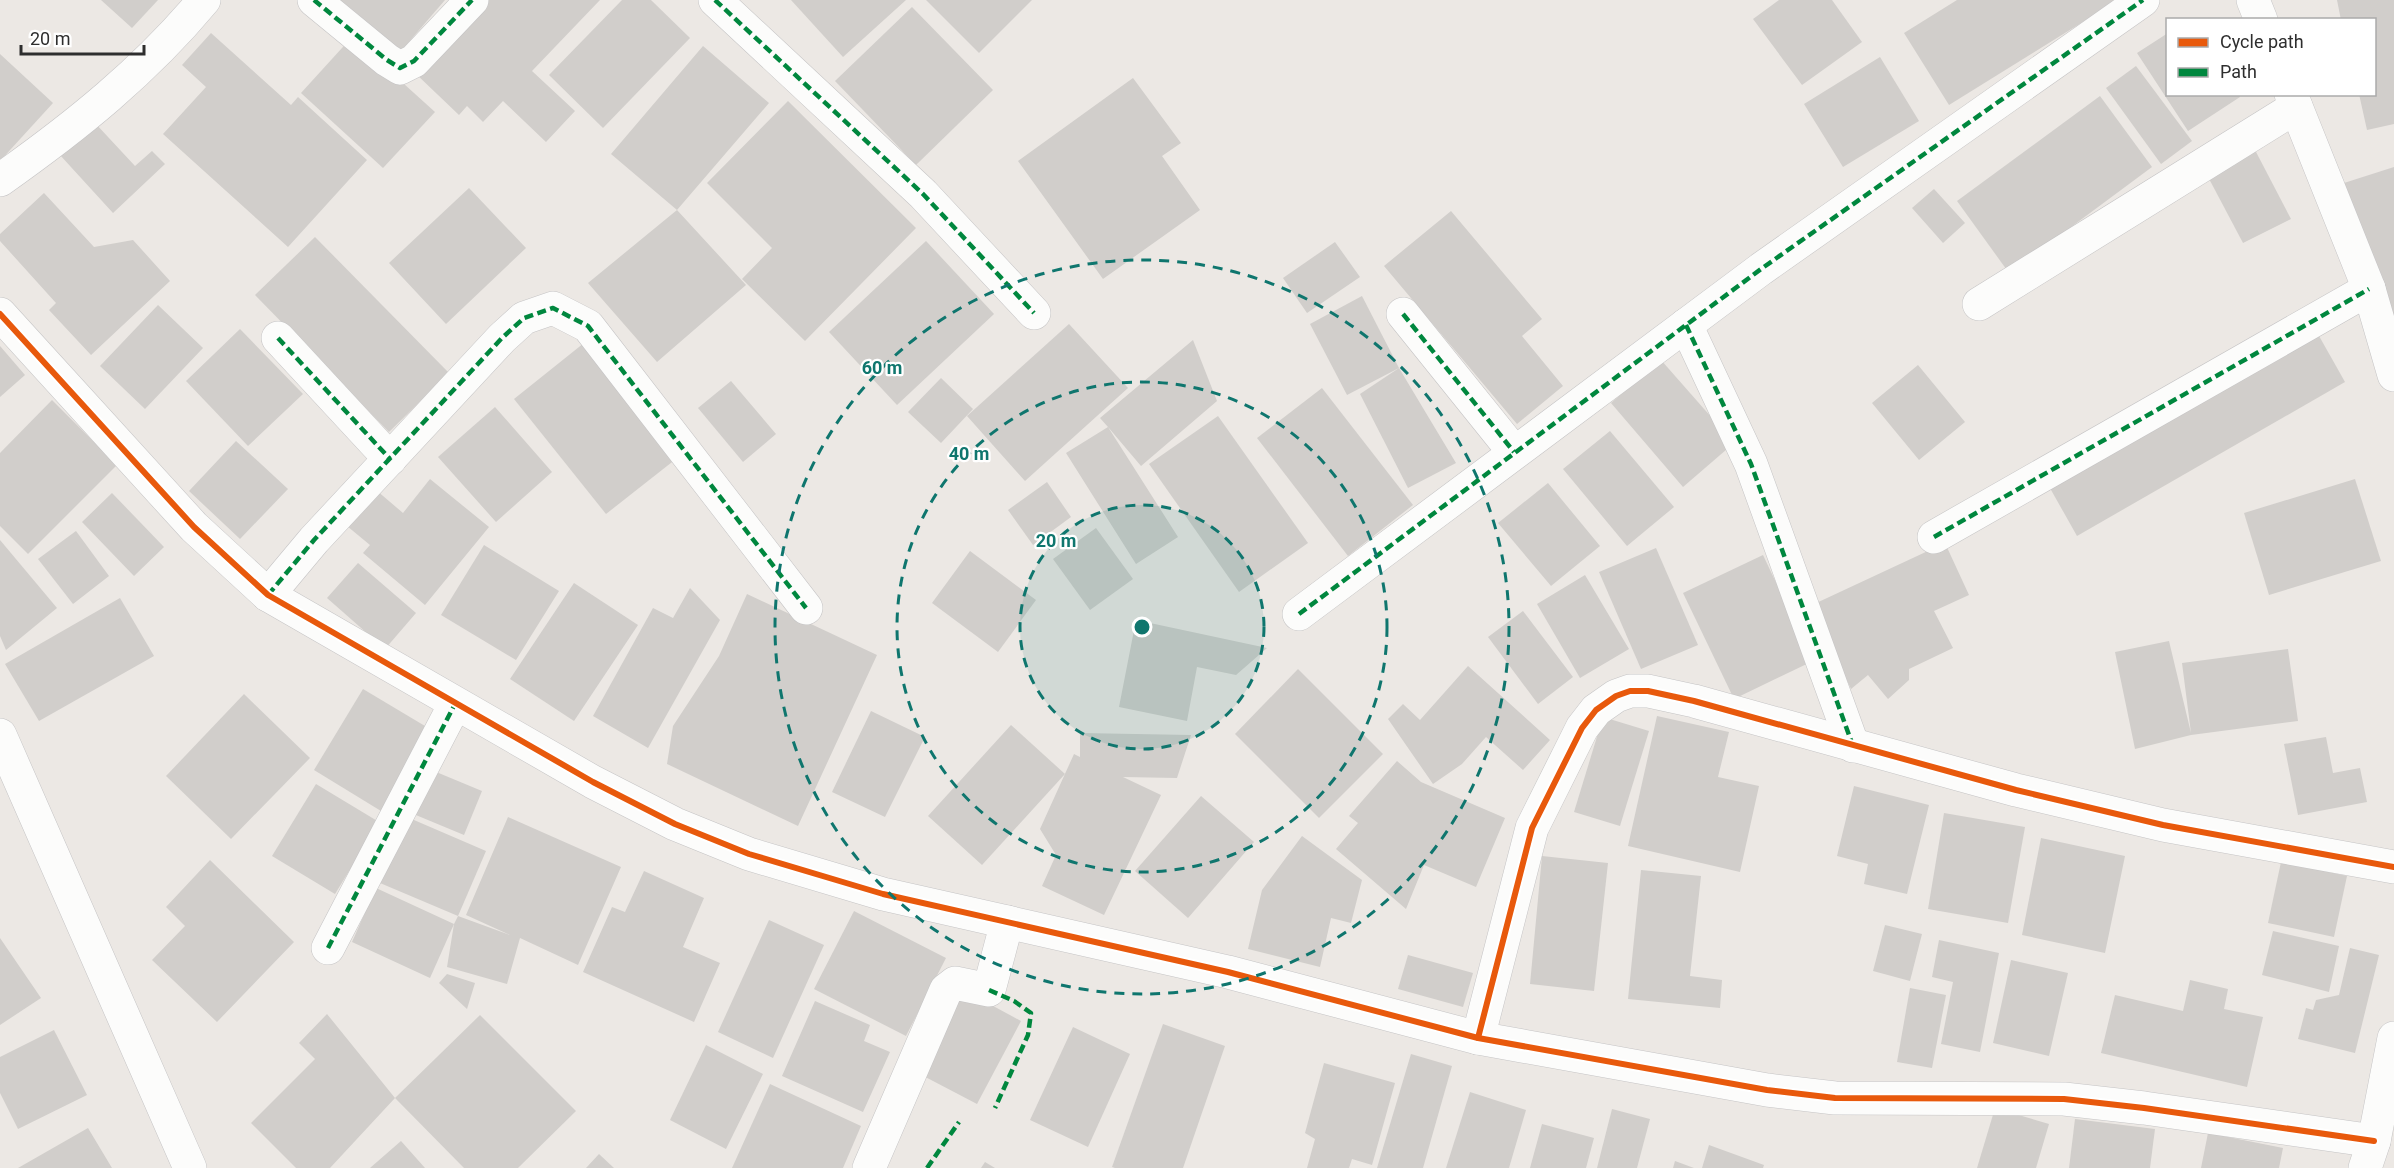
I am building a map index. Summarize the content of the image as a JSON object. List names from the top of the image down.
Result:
{
  "legend": ["Cycle path", "Path"],
  "scale_bar": "20 m",
  "rings": ["60 m", "40 m", "20 m"]
}
